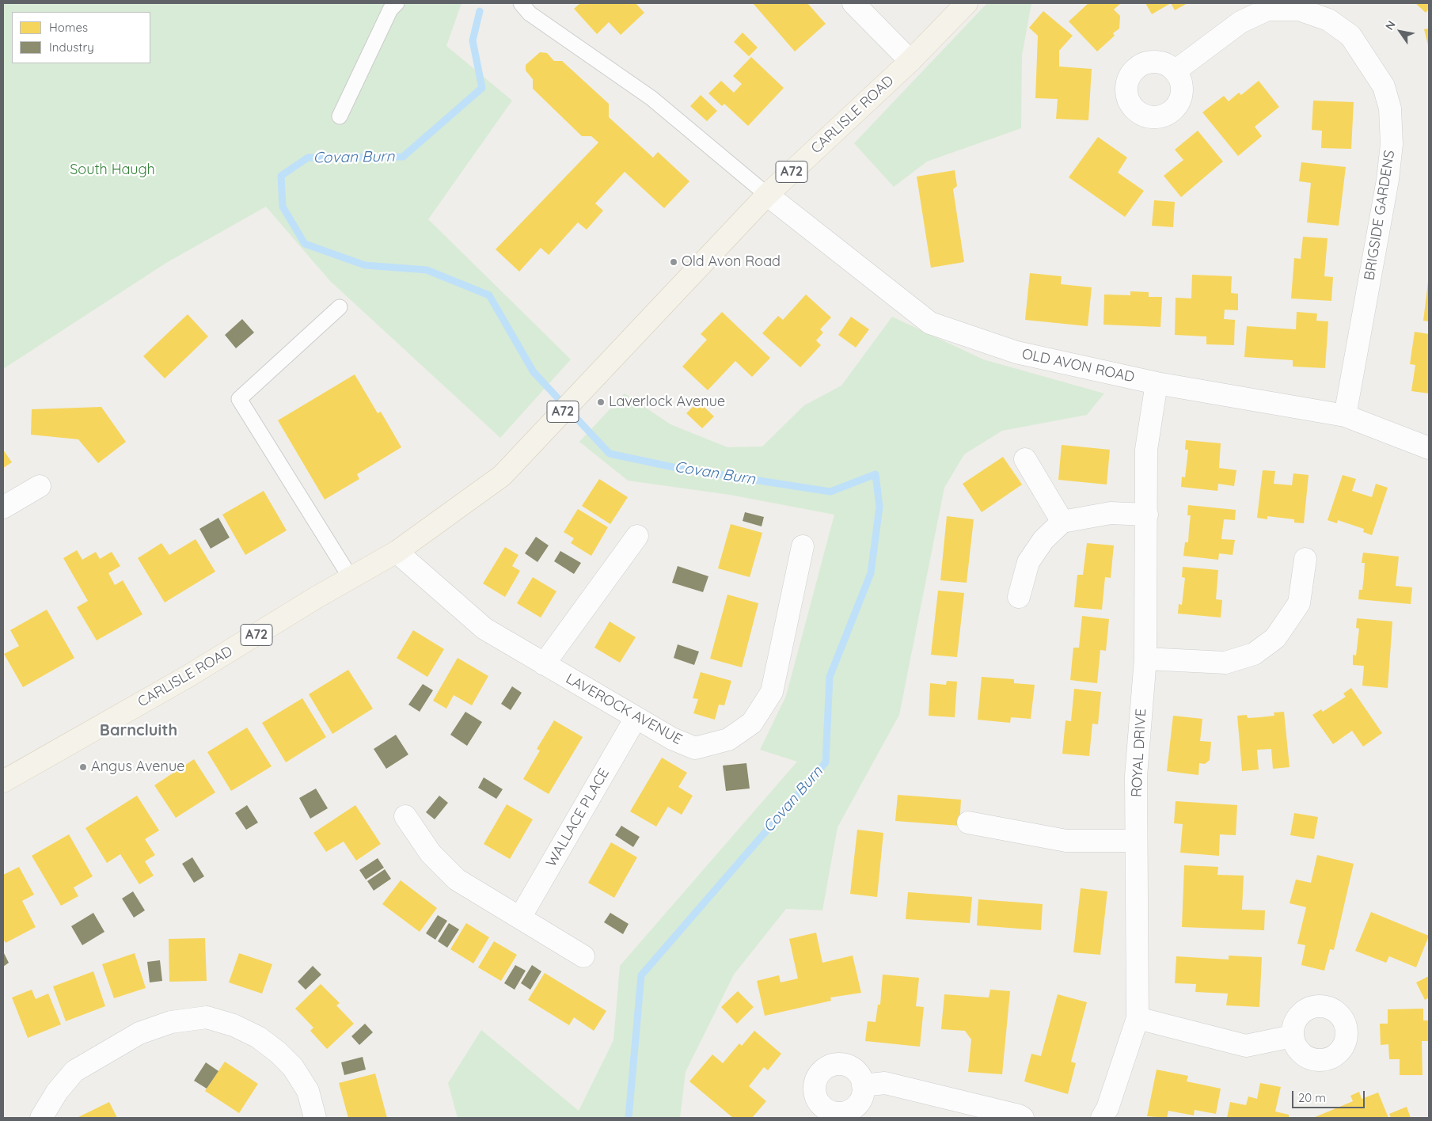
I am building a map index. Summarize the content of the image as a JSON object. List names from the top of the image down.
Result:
{
  "streets": {
    "main road": ["CARLISLE ROAD", "A72"],
    "street": [
      "BRIGSIDE GARDENS",
      "OLD AVON ROAD",
      "LAVEROCK AVENUE",
      "ROYAL DRIVE",
      "WALLACE PLACE"
    ]
  },
  "crossings": [
    ["CARLISLE ROAD", "OLD AVON ROAD"],
    ["CARLISLE ROAD", "LAVEROCK AVENUE"],
    ["BRIGSIDE GARDENS", "OLD AVON ROAD"],
    ["OLD AVON ROAD", "ROYAL DRIVE"],
    ["LAVEROCK AVENUE", "WALLACE PLACE"]
  ],
  "districts": ["Barncluith"],
  "water": ["Covan Burn"],
  "parks": ["South Haugh"],
  "places": ["Old Avon Road", "Laverlock Avenue", "Angus Avenue"],
  "legend": ["Homes", "Industry"],
  "scale_bar": "20 m",
  "north": "top left"
}
